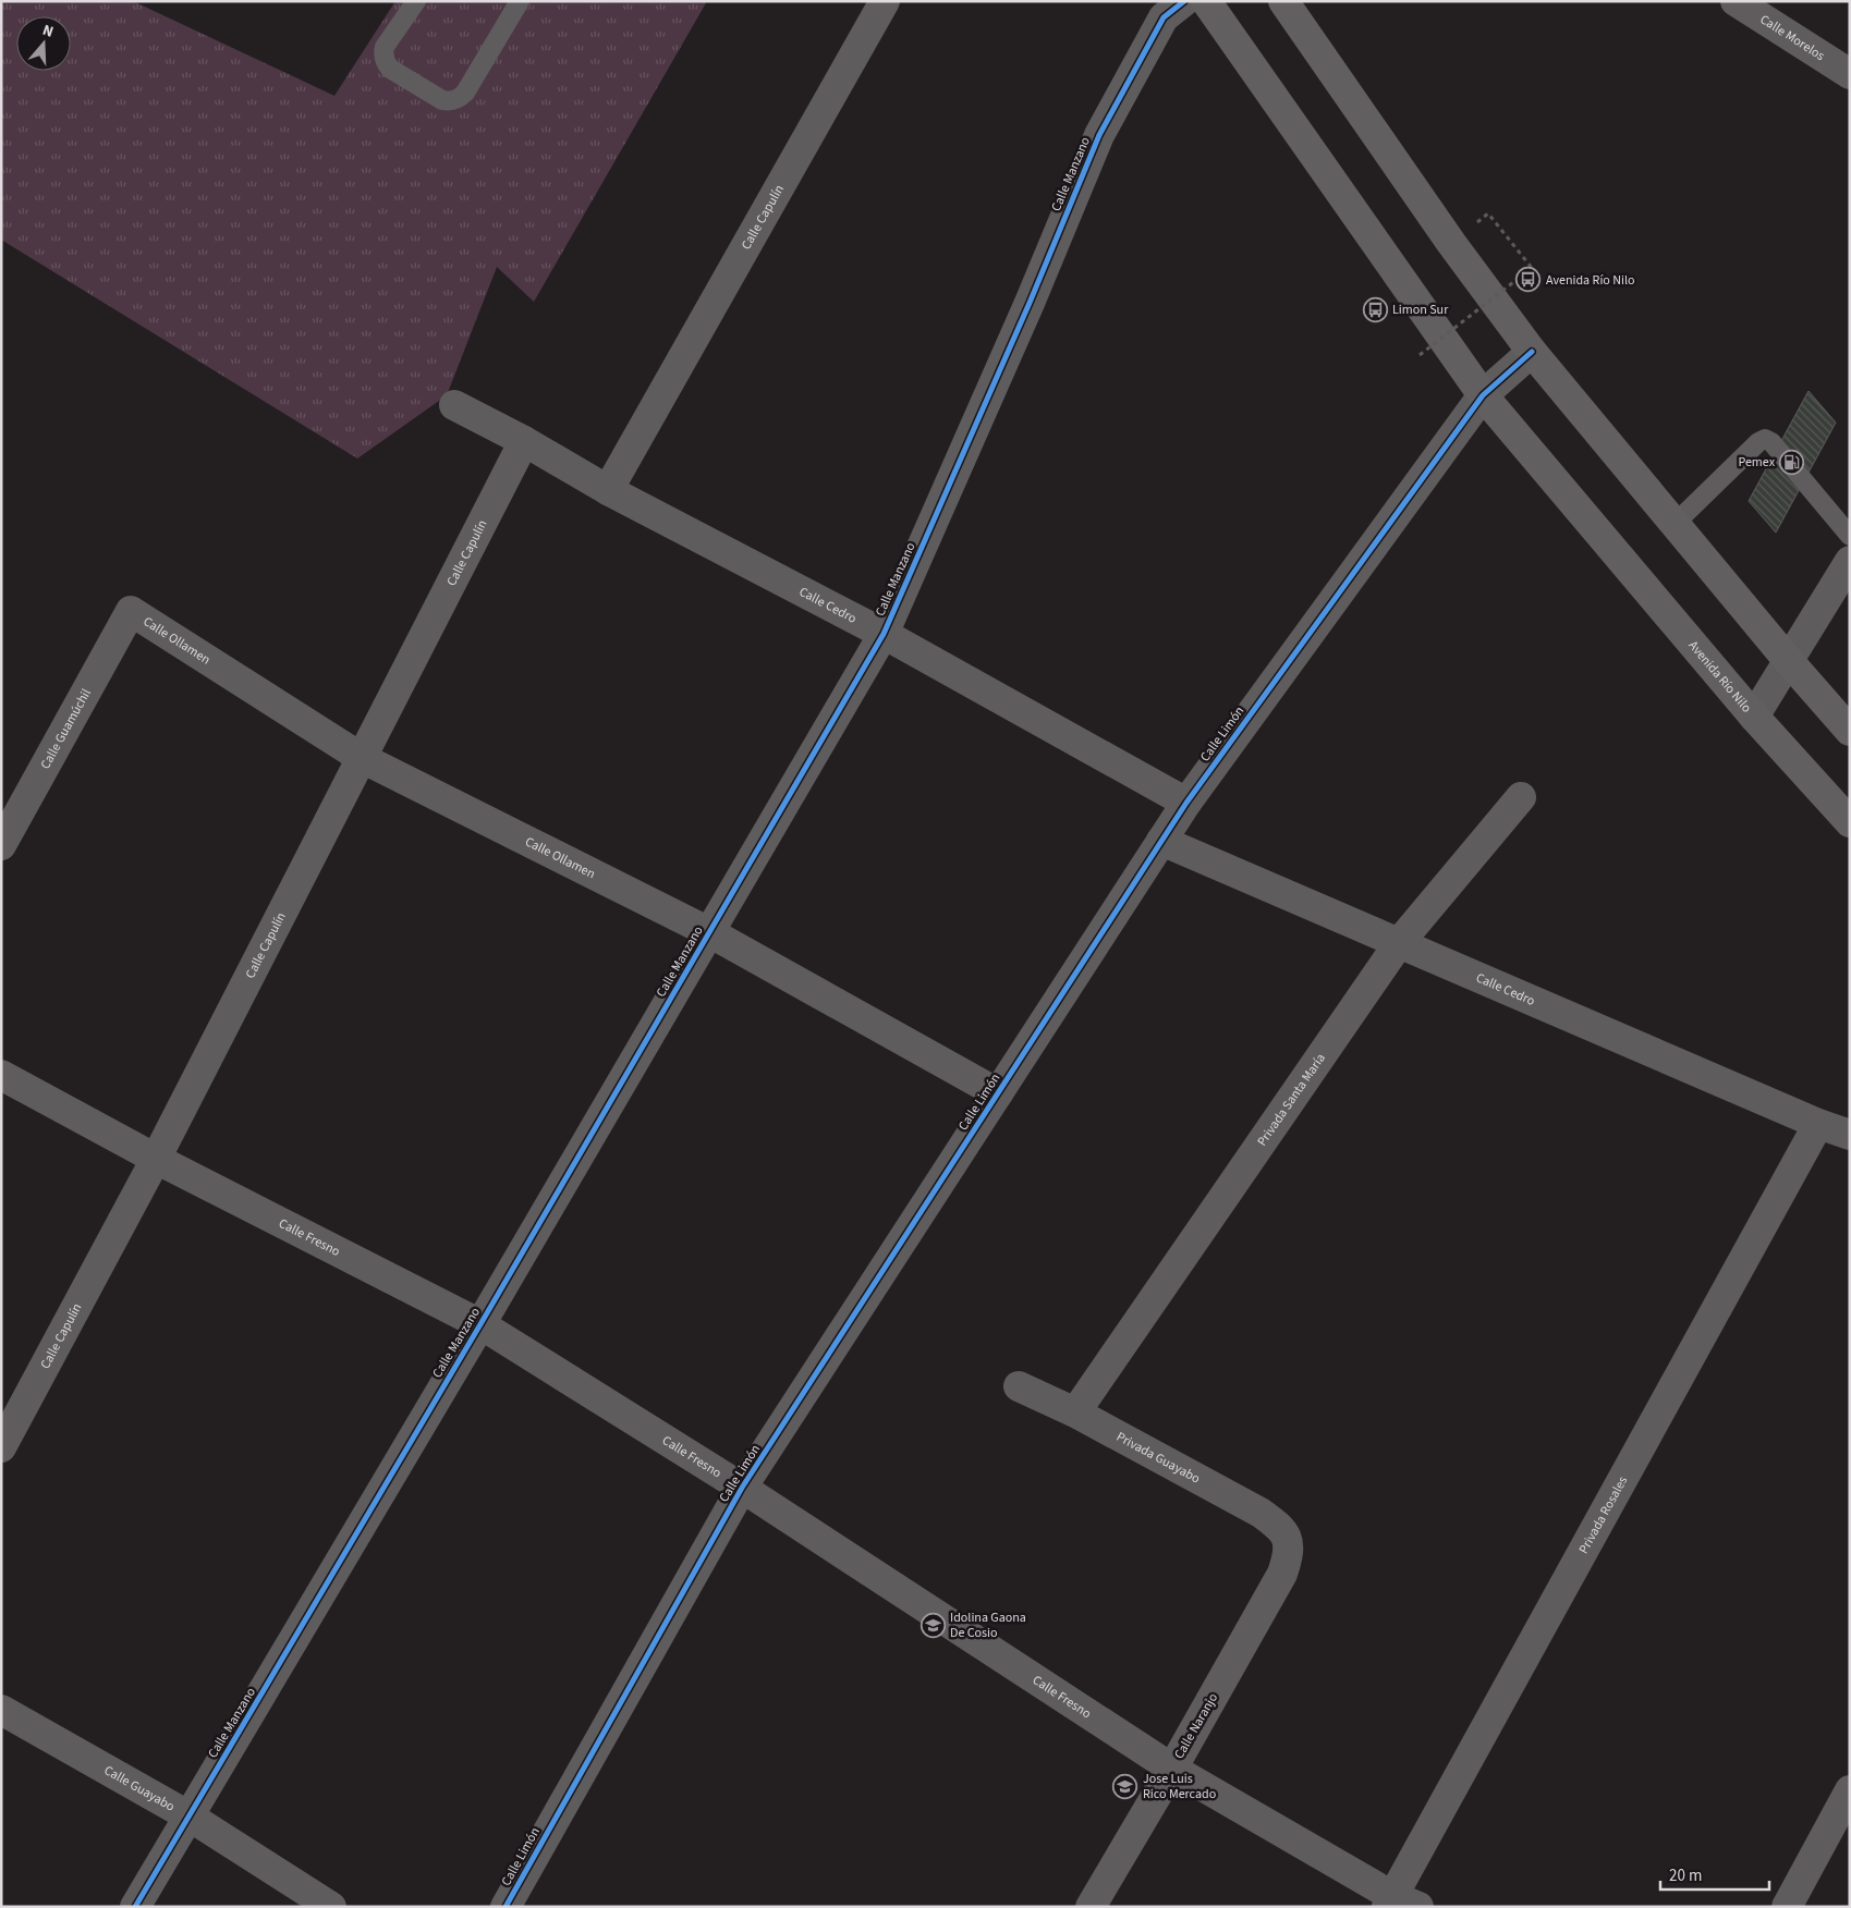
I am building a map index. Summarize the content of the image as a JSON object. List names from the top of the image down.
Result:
{
  "streets": {
    "main road": ["Avenida Río Nilo"],
    "street": [
      "Calle Morelos",
      "Calle Manzano",
      "Calle Capulín",
      "Calle Cedro",
      "Calle Ollamen",
      "Calle Guamúchil",
      "Calle Limón",
      "Privada Santa María",
      "Calle Fresno",
      "Privada Guayabo",
      "Privada Rosales",
      "Calle Naranjo",
      "Calle Guayabo"
    ]
  },
  "crossings": [
    ["Calle Manzano", "Calle Cedro"],
    ["Calle Manzano", "Calle Ollamen"],
    ["Calle Manzano", "Calle Fresno"],
    ["Calle Manzano", "Calle Guayabo"],
    ["Calle Capulín", "Calle Cedro"],
    ["Calle Capulín", "Calle Ollamen"],
    ["Calle Capulín", "Calle Fresno"],
    ["Calle Cedro", "Calle Limón"],
    ["Calle Cedro", "Privada Santa María"],
    ["Calle Cedro", "Privada Rosales"],
    ["Calle Ollamen", "Calle Guamúchil"],
    ["Calle Ollamen", "Calle Limón"],
    ["Avenida Río Nilo", "Calle Limón"],
    ["Calle Limón", "Calle Fresno"],
    ["Privada Santa María", "Privada Guayabo"],
    ["Calle Fresno", "Privada Rosales"],
    ["Calle Fresno", "Calle Naranjo"],
    ["Privada Guayabo", "Calle Naranjo"]
  ],
  "places": {
    "bus stop": ["Avenida Río Nilo", "Limon Sur"],
    "fuel station": ["Pemex"],
    "school or university": ["Idolina Gaona De Cosio", "Jose Luis Rico Mercado"]
  },
  "scale_bar": "20 m",
  "north": "top"
}
